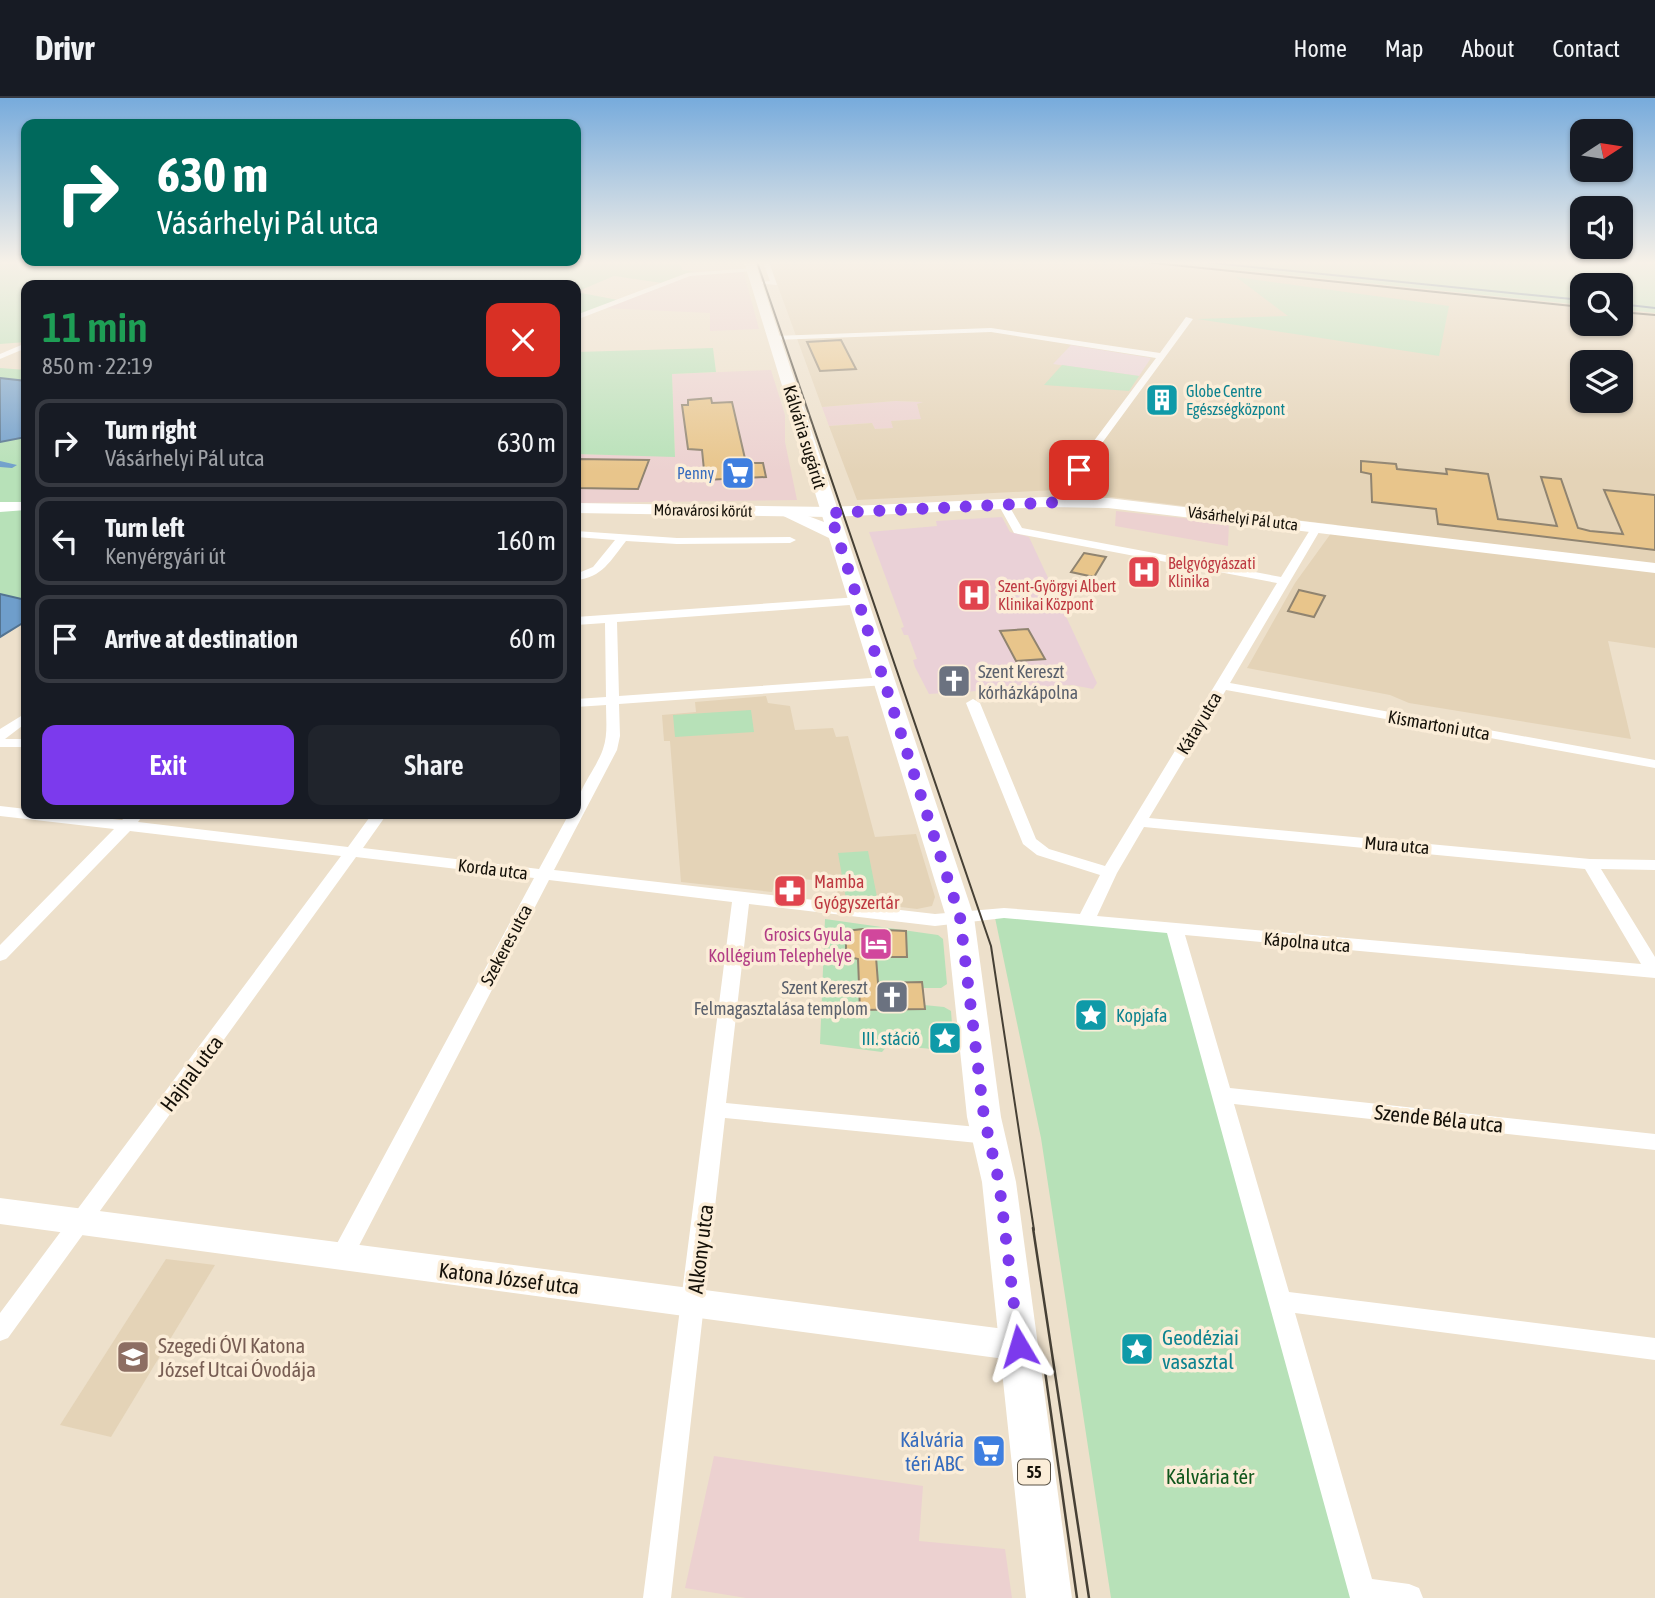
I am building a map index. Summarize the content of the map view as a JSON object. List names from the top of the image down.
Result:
{
  "streets": {
    "main road": [
      "Kálvária sugárút",
      "Móravárosi körút",
      "Vásárhelyi Pál utca",
      "Katona József utca",
      "55"
    ],
    "street": [
      "Kátay utca",
      "Kismartoni utca",
      "Mura utca",
      "Korda utca",
      "Kápolna utca",
      "Szekeres utca",
      "Hajnal utca",
      "Szende Béla utca",
      "Alkony utca"
    ]
  },
  "crossings": [
    ["Kálvária sugárút", "Móravárosi körút"],
    ["Kálvária sugárút", "Vásárhelyi Pál utca"],
    ["Kálvária sugárút", "Korda utca"],
    ["Kálvária sugárút", "Kápolna utca"],
    ["Kálvária sugárút", "Katona József utca"],
    ["Móravárosi körút", "Vásárhelyi Pál utca"],
    ["Vásárhelyi Pál utca", "Kátay utca"],
    ["Kátay utca", "Kismartoni utca"],
    ["Kátay utca", "Mura utca"],
    ["Kátay utca", "Kápolna utca"],
    ["Korda utca", "Kápolna utca"],
    ["Korda utca", "Szekeres utca"],
    ["Korda utca", "Hajnal utca"],
    ["Korda utca", "Alkony utca"],
    ["Szekeres utca", "Katona József utca"],
    ["Hajnal utca", "Katona József utca"],
    ["Alkony utca", "Katona József utca"]
  ],
  "parks": ["Kálvária tér"],
  "places": {
    "building": ["Globe Centre Egészségközpont"],
    "supermarket": ["Penny", "Kálvária téri ABC"],
    "hospital": ["Belgyógyászati Klinika", "Szent-Györgyi Albert Klinikai Központ"],
    "church": ["Szent Kereszt kórházkápolna", "Szent Kereszt Felmagasztalása templom"],
    "pharmacy": ["Mamba Gyógyszertár"],
    "hotel": ["Grosics Gyula Kollégium Telephelye"],
    "place": ["Kopjafa", "III. stáció", "Geodéziai vasasztal"],
    "school or university": ["Szegedi ÓVI Katona József Utcai Óvodája"]
  },
  "north": "right",
  "page": {
    "header": "Drivr",
    "nav": [
      "Home",
      "Map",
      "About",
      "Contact"
    ],
    "turn": ["630 m", "Vásárhelyi Pál utca"],
    "heading": ["11 min", "850 m · 22:19"],
    "list": [
      {
        "name": "Turn right",
        "note": "Vásárhelyi Pál utca",
        "value": "630 m"
      },
      {
        "name": "Turn left",
        "note": "Kenyérgyári út",
        "value": "160 m"
      },
      {
        "name": "Arrive at destination",
        "value": "60 m"
      }
    ],
    "buttons": ["Exit", "Share"]
  }
}
